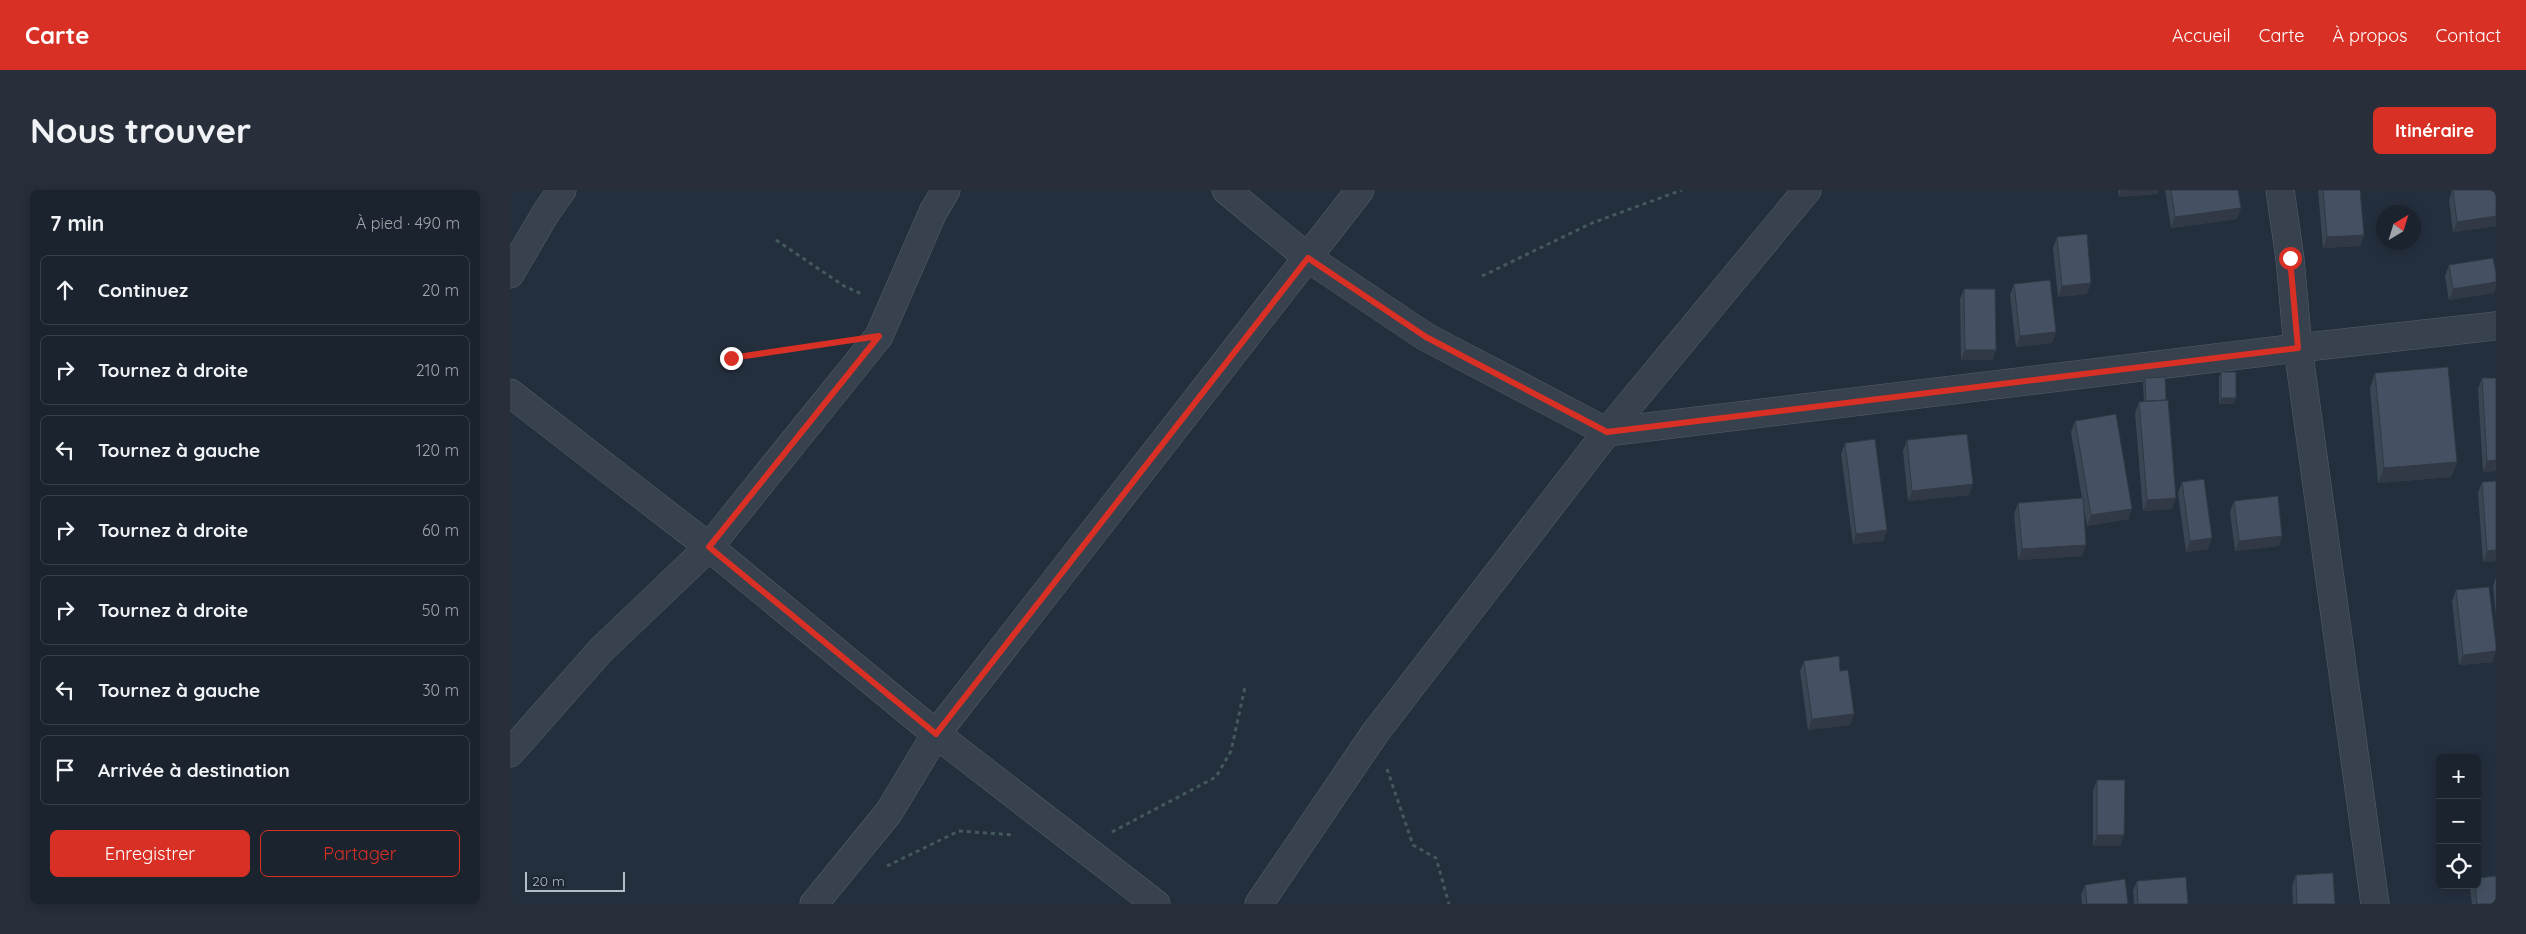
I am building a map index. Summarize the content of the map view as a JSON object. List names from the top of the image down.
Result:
{
  "scale_bar": "20 m",
  "north": "top right",
  "page": {
    "header": "Carte",
    "nav": [
      "Accueil",
      "Carte",
      "À propos",
      "Contact"
    ],
    "buttons": [
      "Itinéraire",
      ["Enregistrer", "Partager"]
    ],
    "title": "Nous trouver",
    "heading": ["7 min", "À pied · 490 m"],
    "list": [
      ["Continuez", "20 m"],
      ["Tournez à droite", "210 m"],
      ["Tournez à gauche", "120 m"],
      ["Tournez à droite", "60 m"],
      ["Tournez à droite", "50 m"],
      ["Tournez à gauche", "30 m"],
      "Arrivée à destination"
    ],
    "map_buttons": ["+", "−"],
    "scale": "20 m"
  }
}
